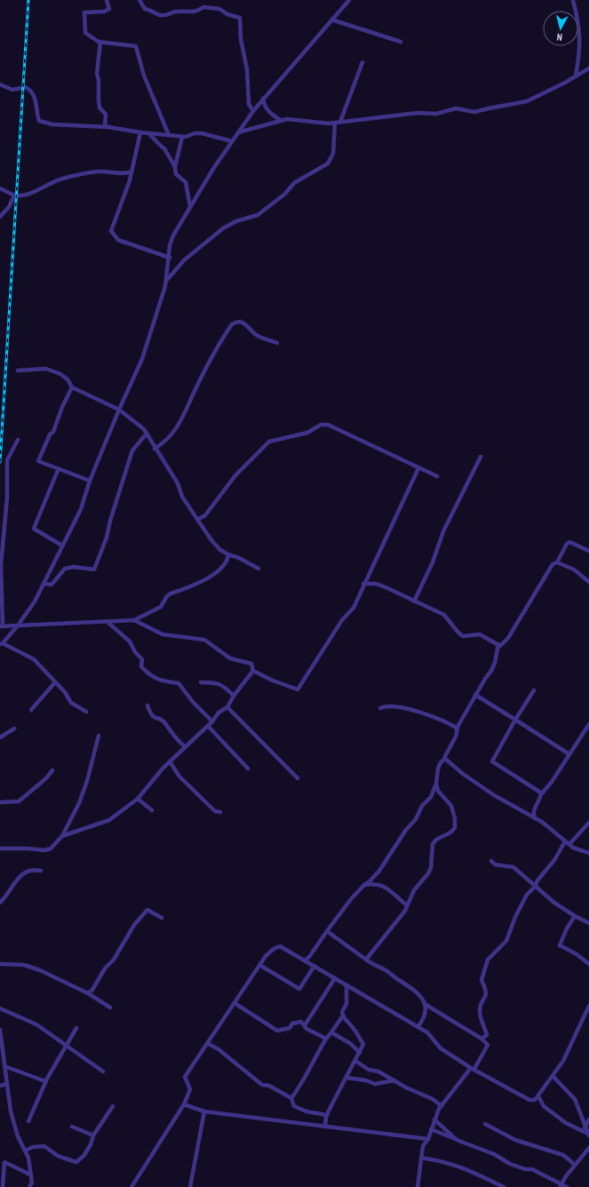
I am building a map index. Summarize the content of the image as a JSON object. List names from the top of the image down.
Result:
{
  "north": "bottom"
}
